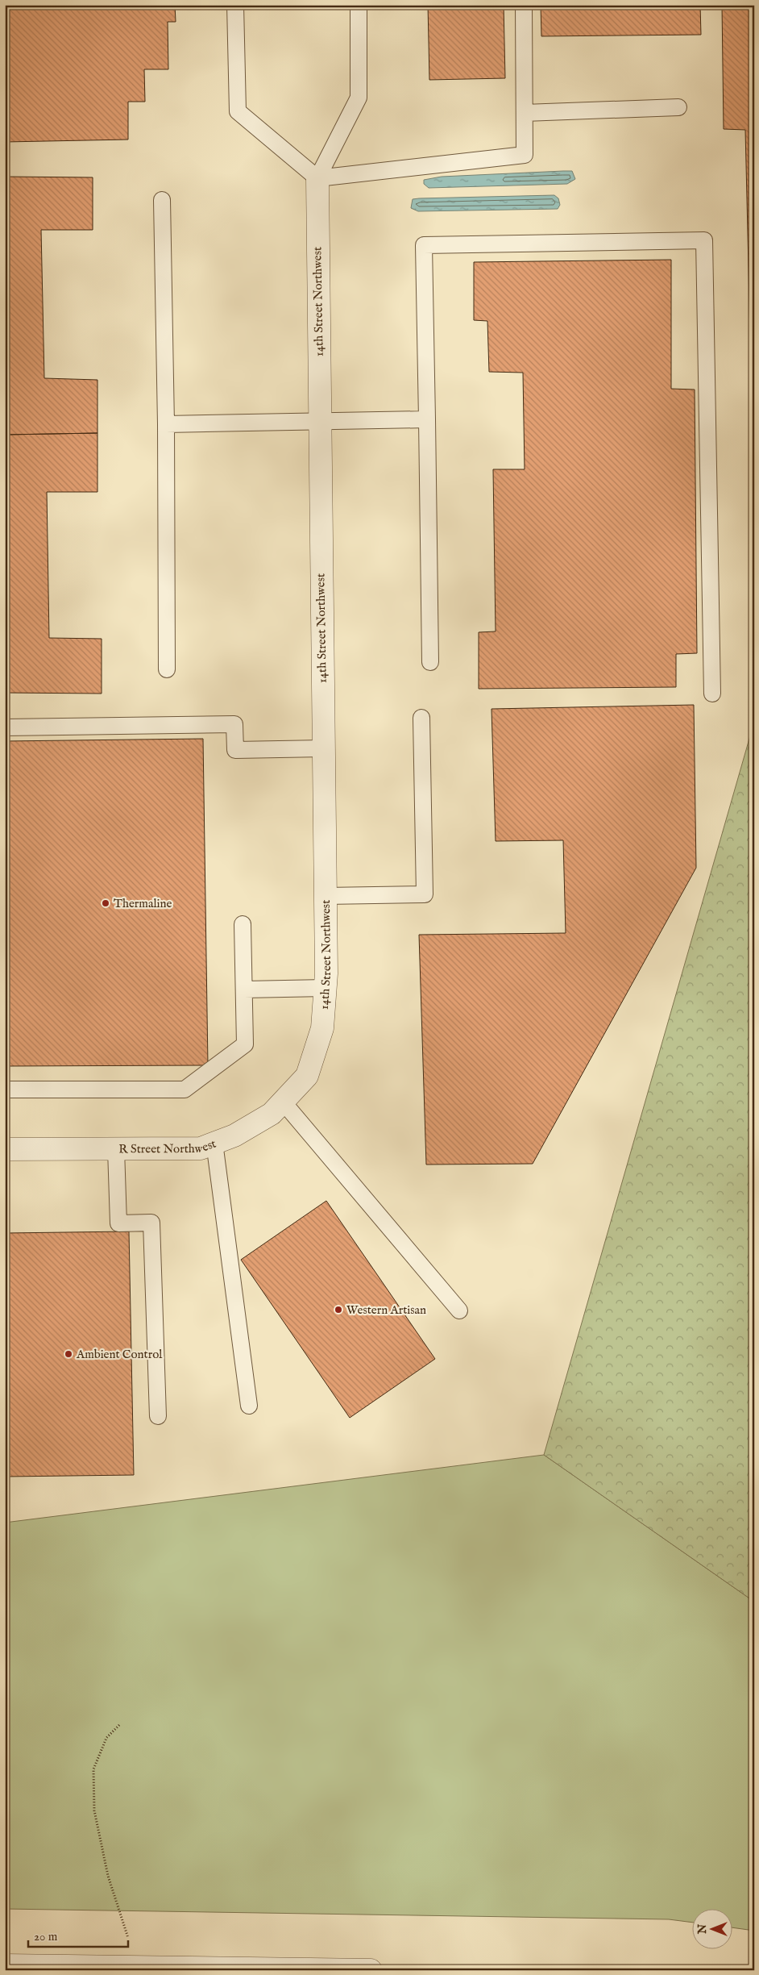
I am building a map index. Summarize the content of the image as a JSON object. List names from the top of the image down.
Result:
{
  "streets": {
    "street": ["14th Street Northwest", "R Street Northwest"]
  },
  "crossings": [
    ["14th Street Northwest", "R Street Northwest"]
  ],
  "places": ["Thermaline", "Western Artisan", "Ambient Control"],
  "scale_bar": "20 m",
  "north": "left"
}
